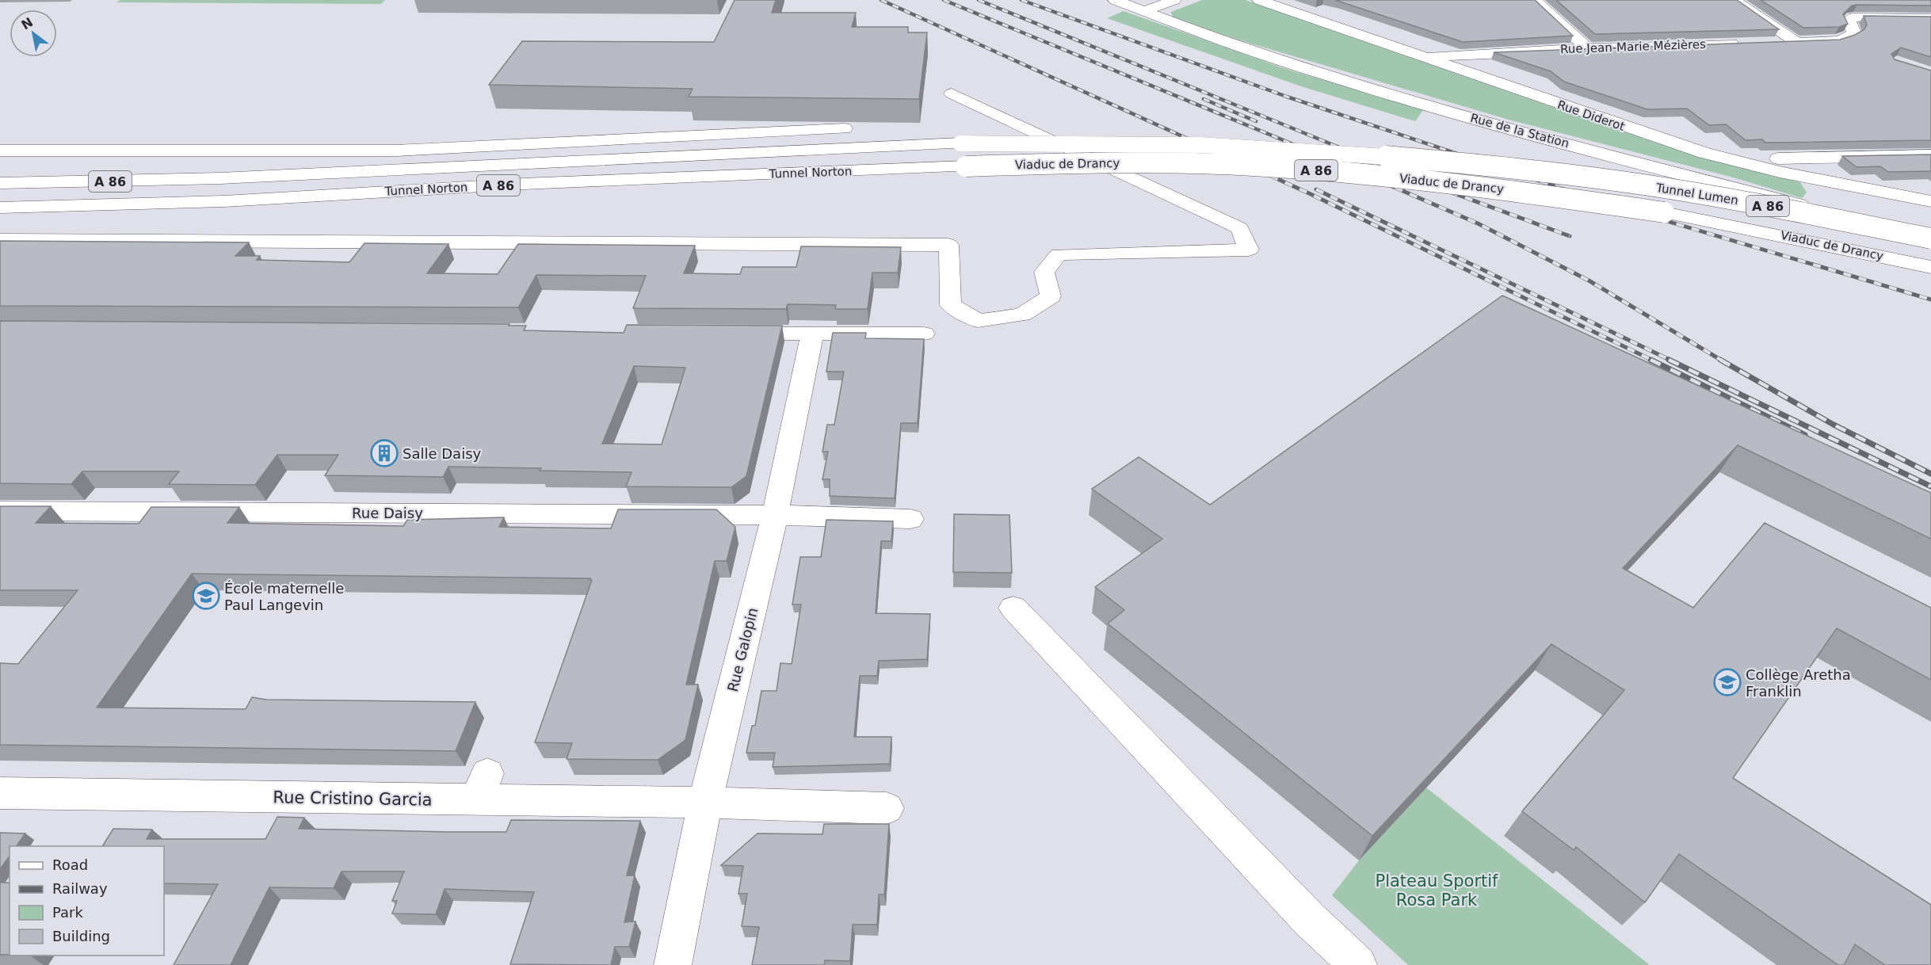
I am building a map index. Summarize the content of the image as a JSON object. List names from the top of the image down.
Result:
{
  "streets": {
    "main road": [
      "Rue Jean-Marie Mézières",
      "Rue Diderot",
      "Rue de la Station",
      "Viaduc de Drancy",
      "A 86",
      "Tunnel Norton",
      "Tunnel Lumen",
      "Rue Daisy",
      "Rue Galopin",
      "Rue Cristino Garcia"
    ]
  },
  "crossings": [
    ["Rue Jean-Marie Mézières", "Rue Diderot"],
    ["Rue de la Station", "Tunnel Lumen"],
    ["Viaduc de Drancy", "Tunnel Norton"],
    ["Viaduc de Drancy", "Tunnel Lumen"],
    ["Rue Daisy", "Rue Galopin"],
    ["Rue Galopin", "Rue Cristino Garcia"]
  ],
  "parks": ["Plateau Sportif Rosa Park"],
  "places": {
    "building": ["Salle Daisy"],
    "school or university": ["École maternelle Paul Langevin", "Collège Aretha Franklin"]
  },
  "legend": [
    "Road",
    "Railway",
    "Park",
    "Building"
  ],
  "north": "top left"
}
